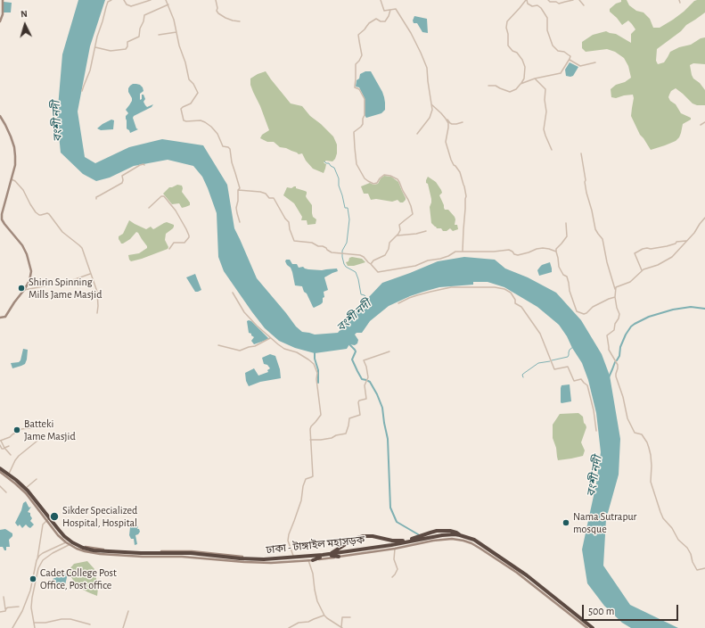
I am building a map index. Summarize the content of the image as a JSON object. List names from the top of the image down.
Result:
{
  "streets": {
    "highway": ["ঢাকা - টাঙ্গাইল মহাসড়ক"]
  },
  "water": ["বংশী নদী"],
  "places": [
    "Shirin Spinning Mills Jame Masjid",
    "Batteki Jame Masjid",
    "Sikder Specialized Hospital, Hospital",
    "Nama Sutrapur mosque",
    "Cadet College Post Office, Post office"
  ],
  "scale_bar": "500 m",
  "north": "top"
}
